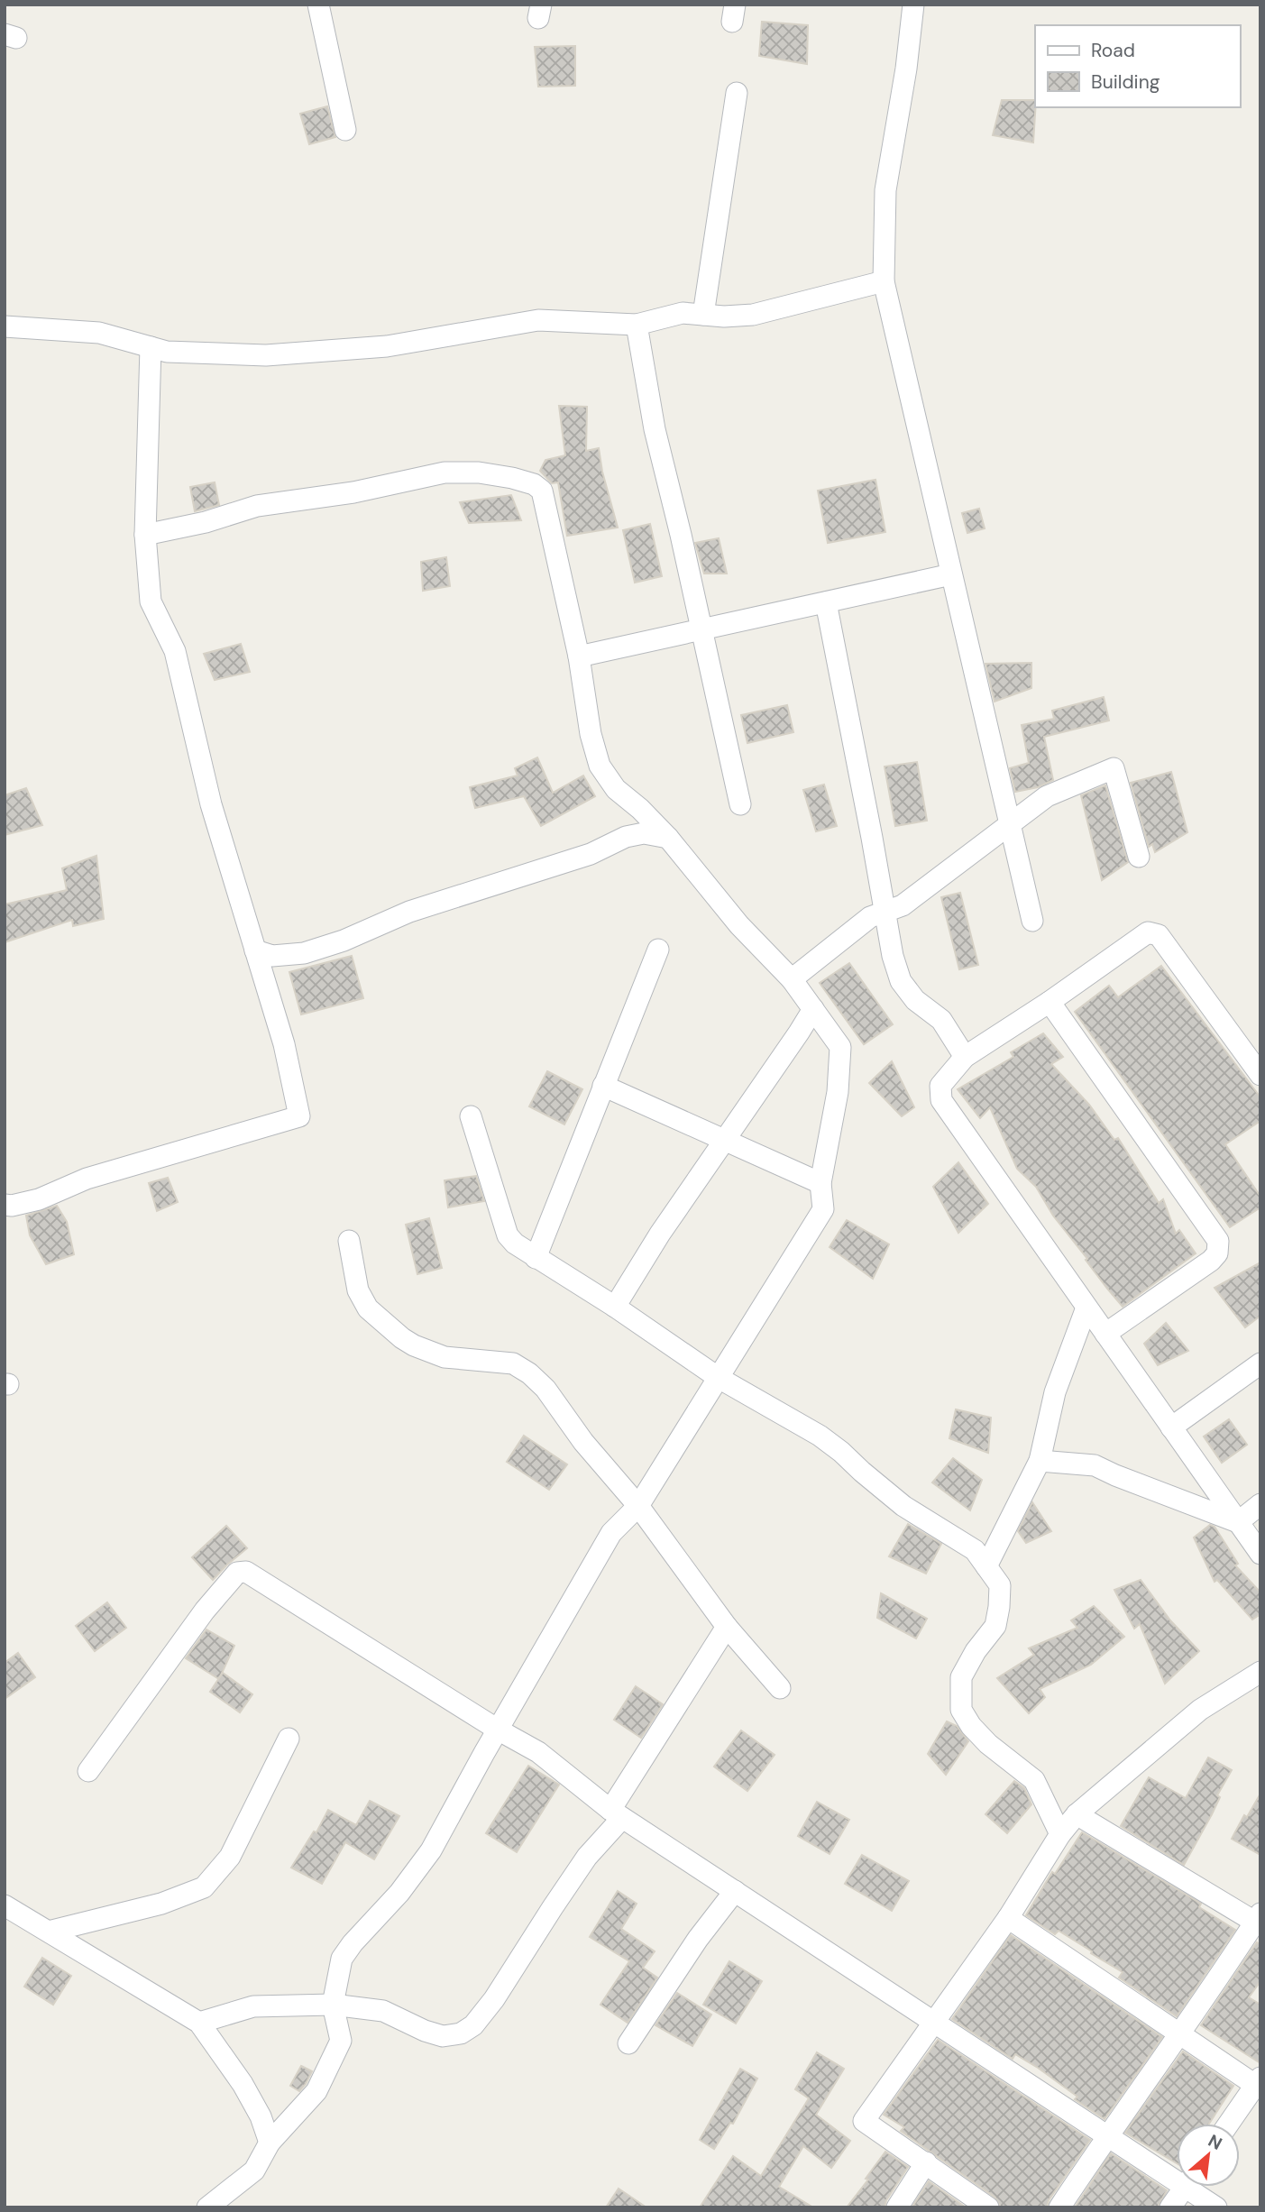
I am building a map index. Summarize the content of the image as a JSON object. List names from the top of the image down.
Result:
{
  "legend": ["Road", "Building"],
  "north": "top right"
}
